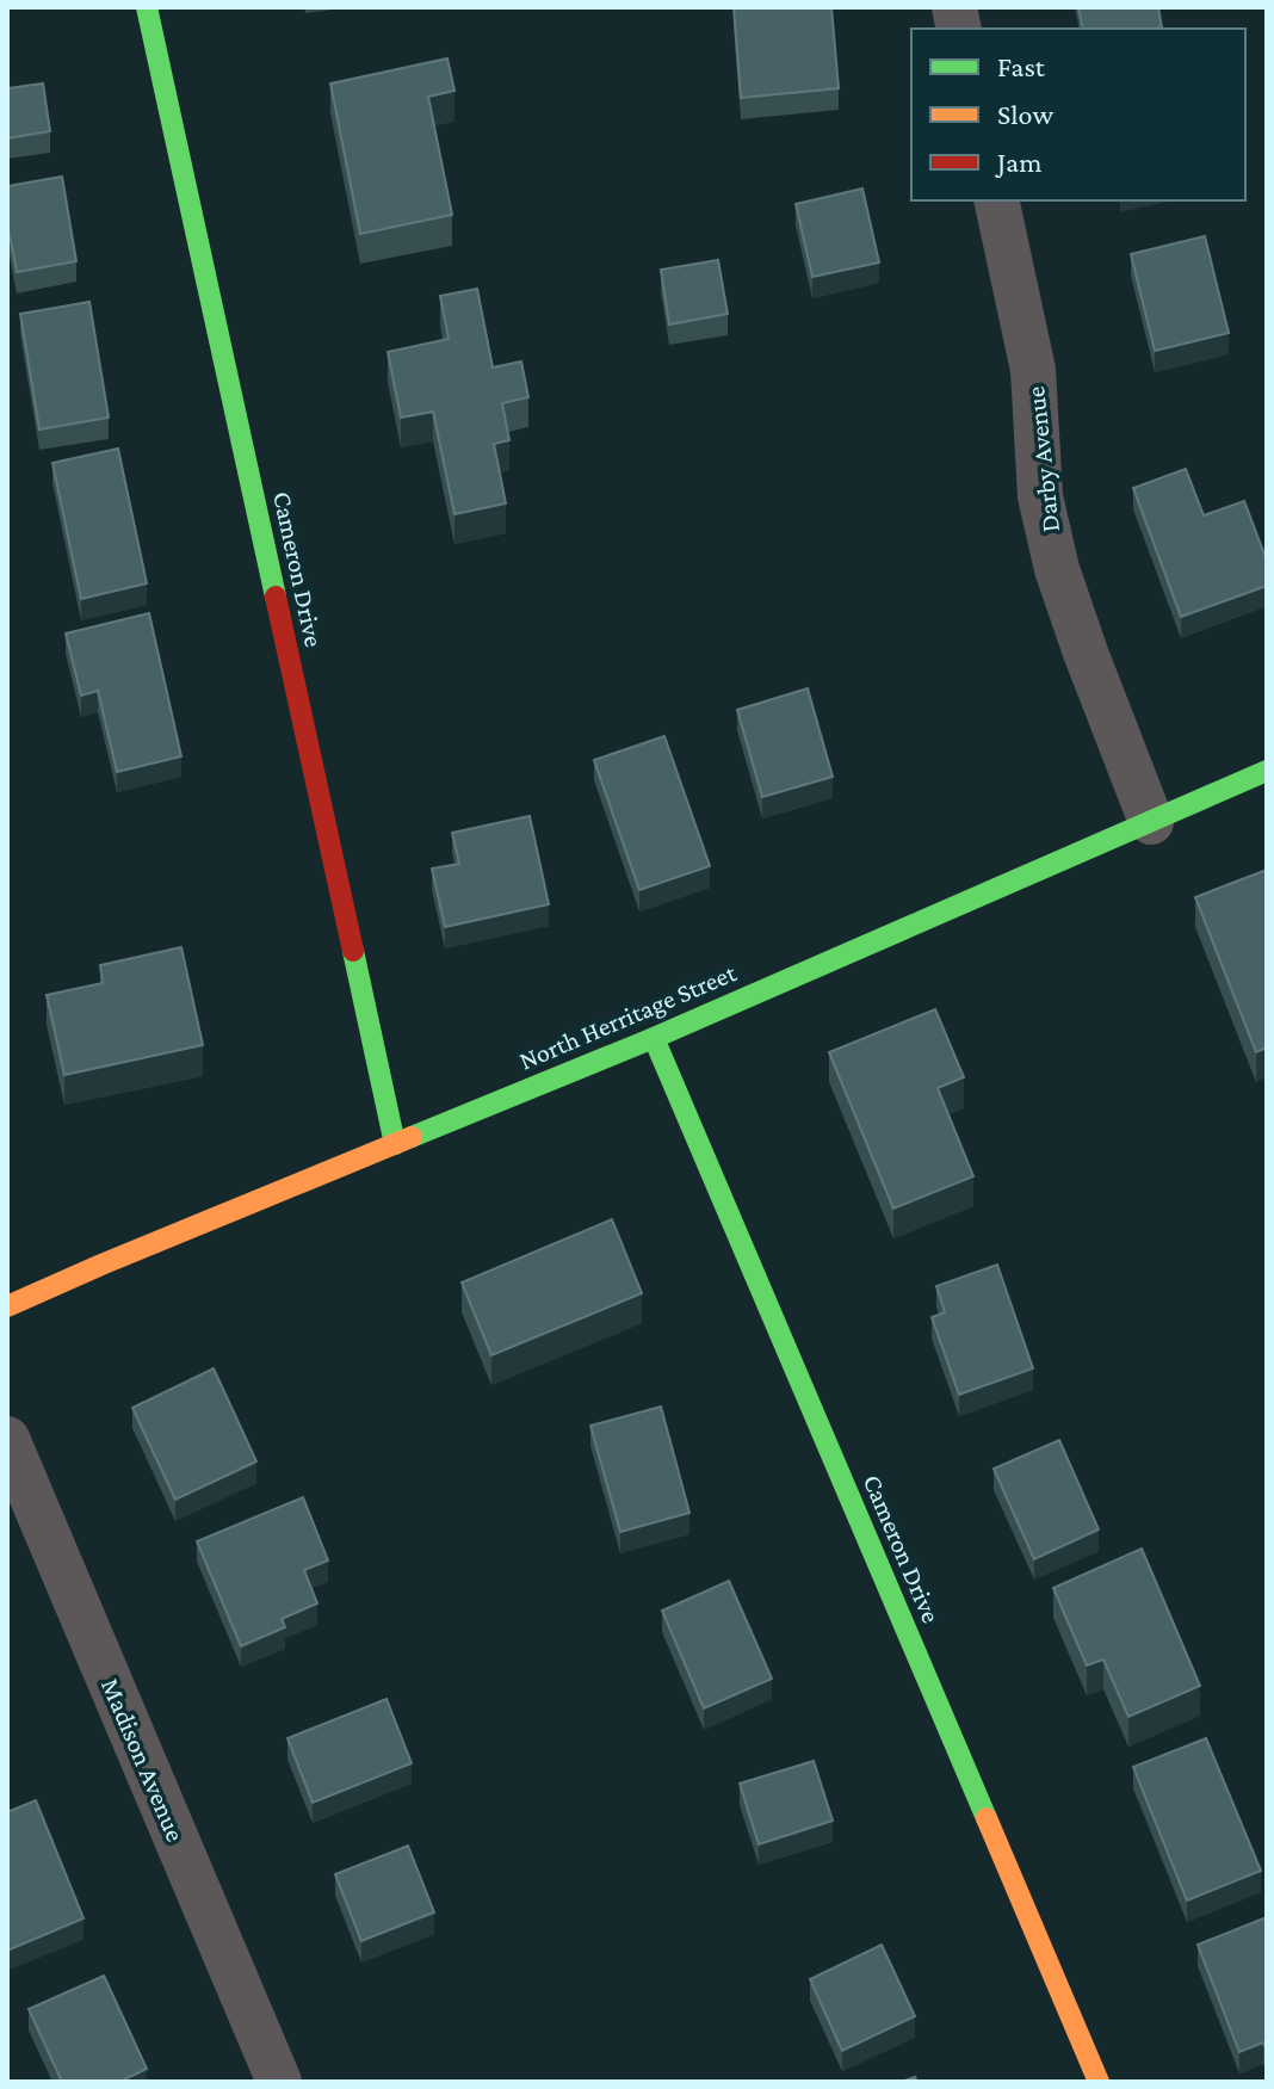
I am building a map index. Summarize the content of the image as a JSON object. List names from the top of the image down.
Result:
{
  "streets": {
    "street": [
      "Darby Avenue",
      "Cameron Drive",
      "North Herritage Street",
      "Madison Avenue"
    ]
  },
  "crossings": [
    ["Darby Avenue", "North Herritage Street"],
    ["Cameron Drive", "North Herritage Street"]
  ],
  "legend": ["Fast", "Slow", "Jam"]
}
